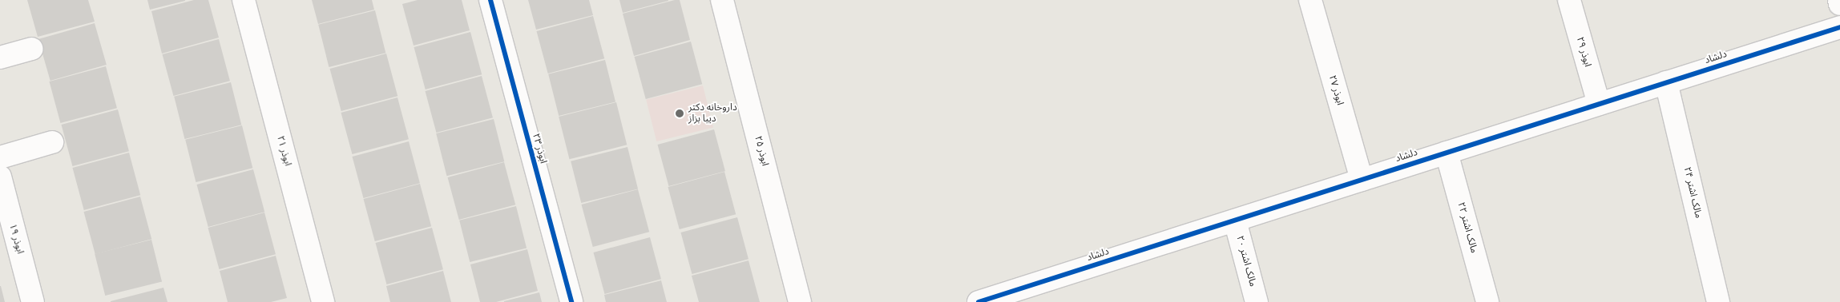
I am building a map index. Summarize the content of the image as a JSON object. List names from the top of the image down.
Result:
{
  "streets": {
    "street": [
      "ابوذر ۲۹",
      "دلشاد",
      "ابوذر ۲۷",
      "ابوذر ۲۳",
      "ابوذر ۲۱",
      "ابوذر ۲۵",
      "مالک اشتر ۲۴",
      "مالک اشتر ۲۲",
      "ابوذر ۱۹",
      "مالک اشتر ۲۰"
    ]
  },
  "crossings": [
    ["ابوذر ۲۹", "دلشاد"],
    ["دلشاد", "ابوذر ۲۷"],
    ["دلشاد", "مالک اشتر ۲۴"],
    ["دلشاد", "مالک اشتر ۲۲"],
    ["دلشاد", "مالک اشتر ۲۰"]
  ],
  "places": ["داروخانه دکتر دیبا بزاز"]
}
